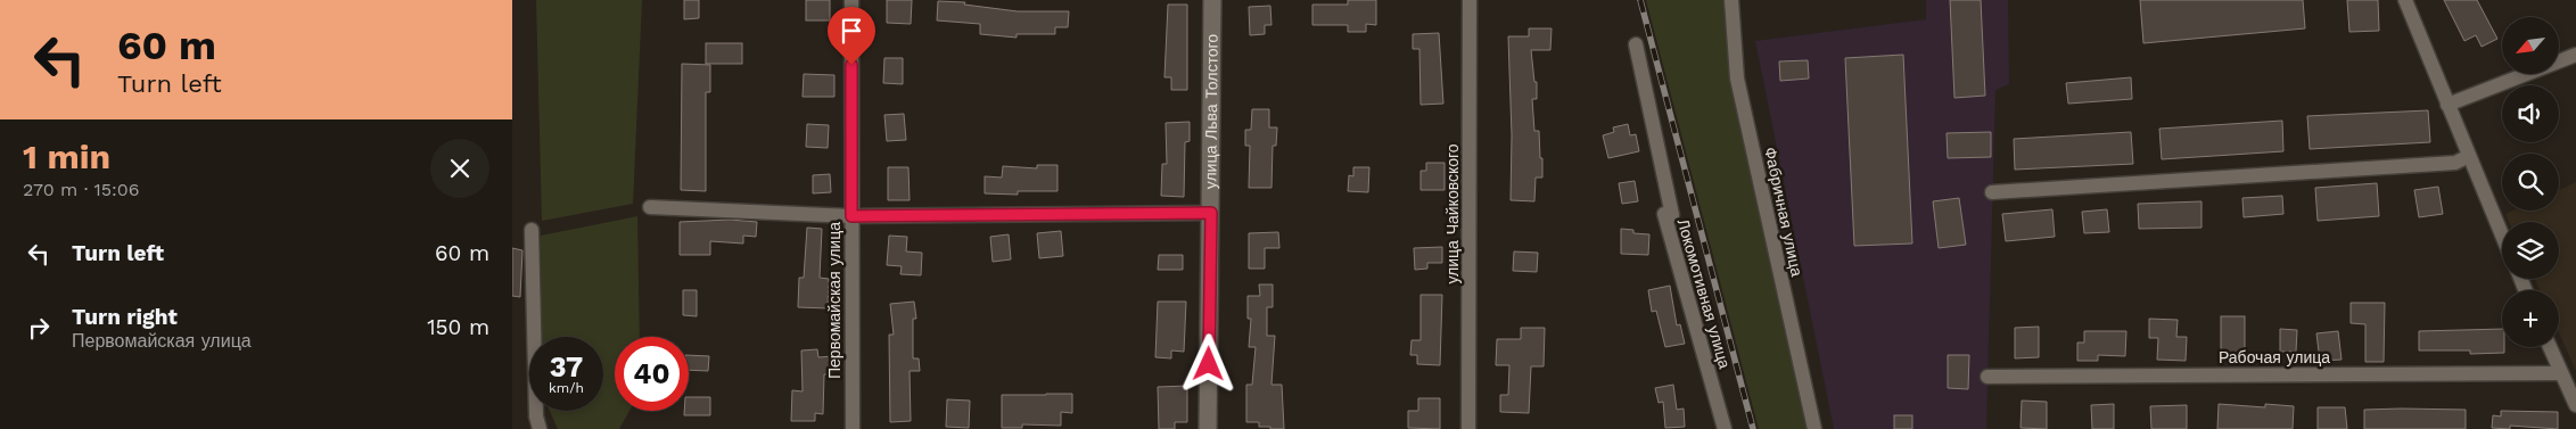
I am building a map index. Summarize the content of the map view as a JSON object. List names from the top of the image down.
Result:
{
  "streets": {
    "street": [
      "улица Льва Толстого",
      "Фабричная улица",
      "улица Чайковского",
      "Локомотивная улица",
      "Первомайская улица",
      "Рабочая улица"
    ]
  },
  "north": "bottom left",
  "page": {
    "turn": ["60 m", "Turn left"],
    "map_buttons": "+",
    "heading": ["1 min", "270 m · 15:06"],
    "list": [
      {
        "name": "Turn left",
        "value": "60 m"
      },
      {
        "name": "Turn right",
        "note": "Первомайская улица",
        "value": "150 m"
      }
    ],
    "speed": "37 km/h",
    "limit": "40"
  }
}
